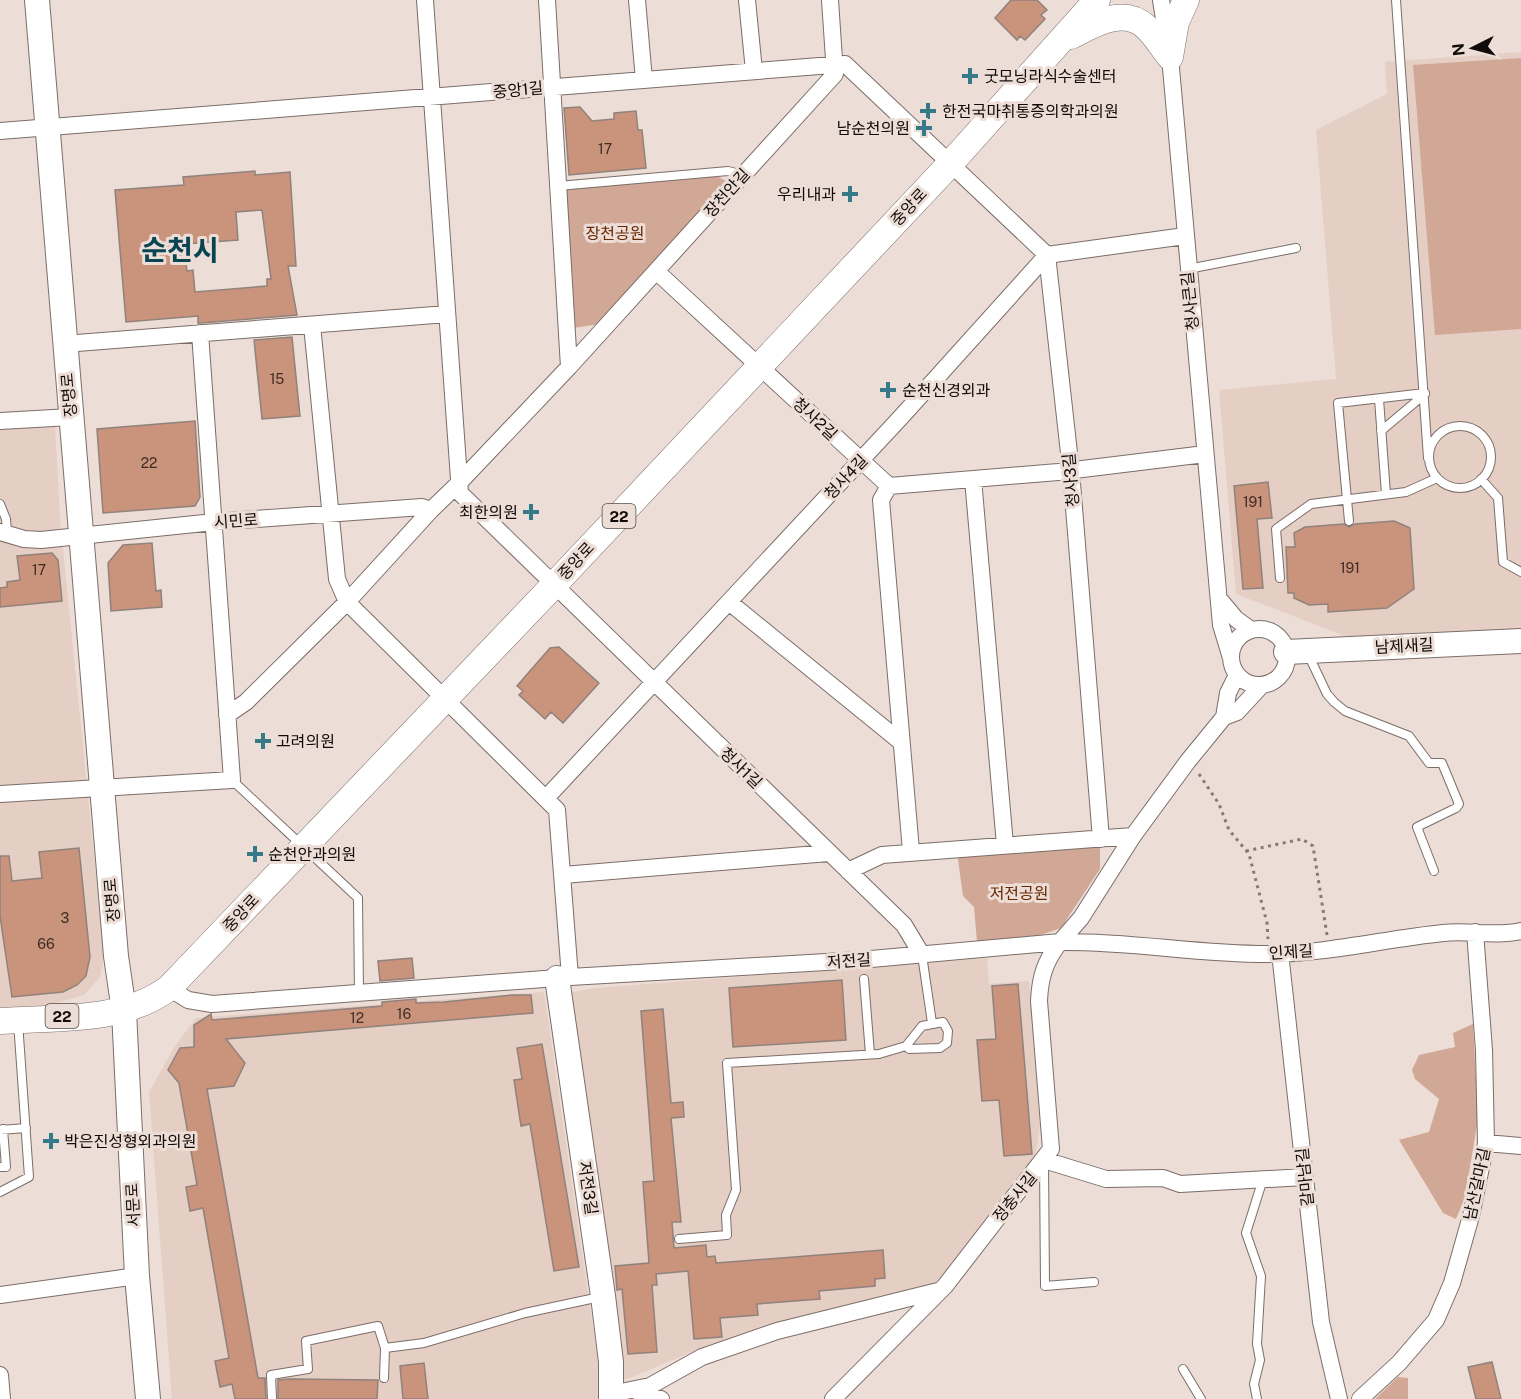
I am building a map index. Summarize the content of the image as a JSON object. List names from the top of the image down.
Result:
{
  "streets": {
    "main road": ["중앙로", "22"],
    "street": [
      "중앙1길",
      "장천안길",
      "청사큰길",
      "장명로",
      "청사2길",
      "청사4길",
      "청사3길",
      "시민로",
      "남제새길",
      "청사1길",
      "인제길",
      "저전길",
      "갈마남길",
      "남산갈마길",
      "저전3길",
      "정충사길",
      "서문로"
    ]
  },
  "crossings": [
    ["중앙1길", "장천안길"],
    ["중앙1길", "장명로"],
    ["장천안길", "청사2길"],
    ["장천안길", "청사1길"],
    ["중앙로", "장명로"],
    ["중앙로", "청사2길"],
    ["중앙로", "청사1길"],
    ["중앙로", "저전길"],
    ["중앙로", "저전3길"],
    ["중앙로", "서문로"],
    ["청사큰길", "남제새길"],
    ["장명로", "시민로"],
    ["장명로", "서문로"],
    ["청사2길", "청사4길"],
    ["청사4길", "청사3길"],
    ["청사4길", "청사1길"],
    ["청사4길", "저전3길"],
    ["청사1길", "저전길"],
    ["인제길", "저전길"],
    ["인제길", "갈마남길"],
    ["인제길", "남산갈마길"],
    ["인제길", "정충사길"],
    ["저전길", "저전3길"],
    ["저전길", "정충사길"]
  ],
  "districts": ["순천시"],
  "parks": ["장천공원", "저전공원"],
  "places": {
    "health": [
      "굿모닝라식수술센터",
      "한전국마취통증의학과의원",
      "남순천의원",
      "우리내과",
      "순천신경외과",
      "최한의원",
      "고려의원",
      "순천안과의원",
      "박은진성형외과의원"
    ]
  },
  "house_numbers": [
    "17",
    "15",
    "22",
    "191",
    "191",
    "17",
    "3",
    "66",
    "16",
    "12"
  ],
  "north": "left"
}
